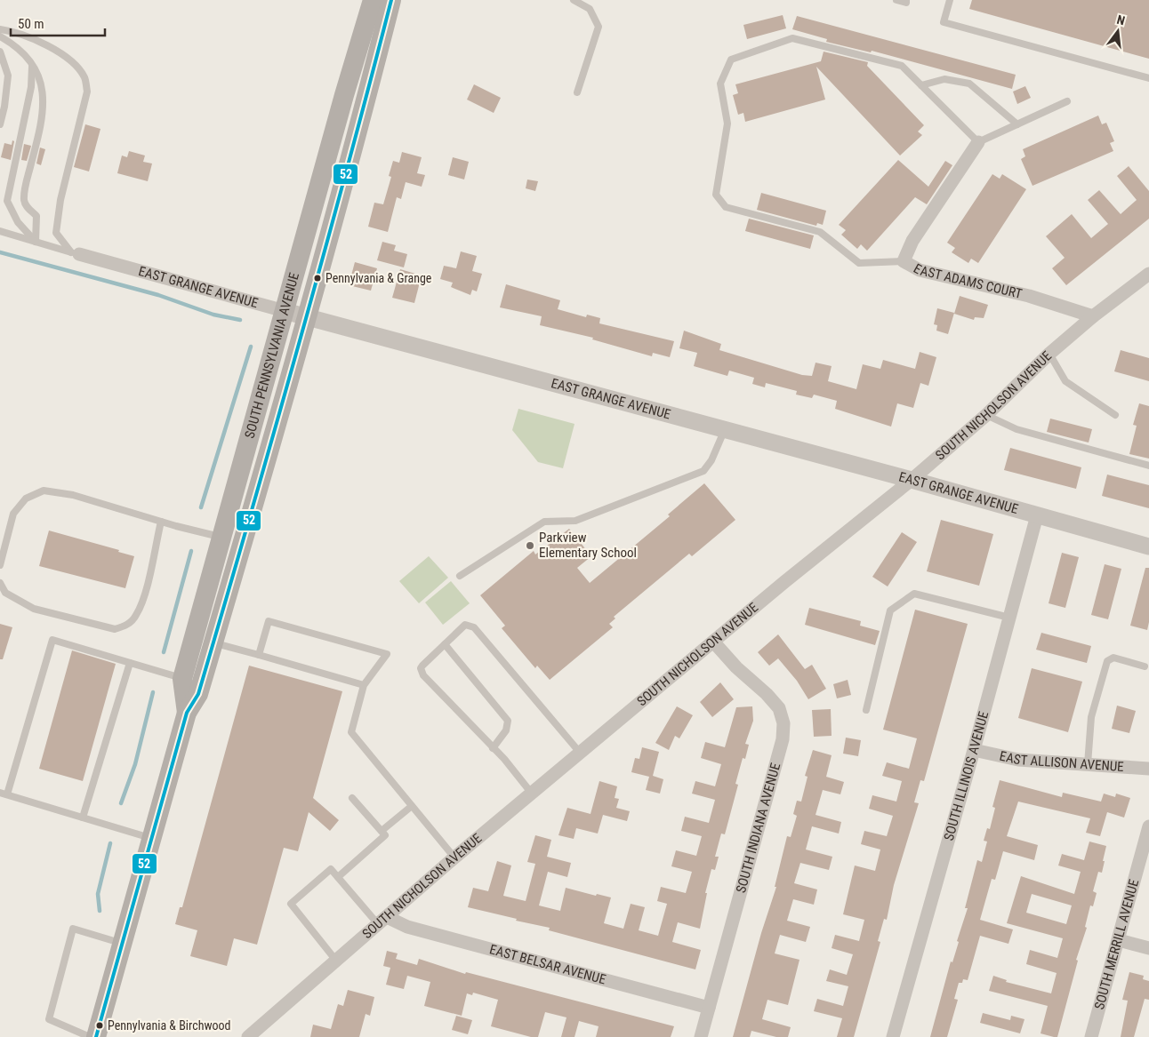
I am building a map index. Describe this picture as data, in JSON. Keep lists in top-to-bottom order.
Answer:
{
  "streets": {
    "main road": ["SOUTH PENNSYLVANIA AVENUE"],
    "street": [
      "EAST ADAMS COURT",
      "EAST GRANGE AVENUE",
      "SOUTH NICHOLSON AVENUE",
      "EAST ALLISON AVENUE",
      "SOUTH ILLINOIS AVENUE",
      "SOUTH INDIANA AVENUE",
      "SOUTH MERRILL AVENUE",
      "EAST BELSAR AVENUE"
    ]
  },
  "crossings": [
    ["EAST ADAMS COURT", "SOUTH NICHOLSON AVENUE"],
    ["EAST GRANGE AVENUE", "SOUTH PENNSYLVANIA AVENUE"],
    ["EAST GRANGE AVENUE", "SOUTH NICHOLSON AVENUE"],
    ["EAST GRANGE AVENUE", "SOUTH ILLINOIS AVENUE"],
    ["SOUTH NICHOLSON AVENUE", "SOUTH INDIANA AVENUE"],
    ["SOUTH NICHOLSON AVENUE", "EAST BELSAR AVENUE"],
    ["EAST ALLISON AVENUE", "SOUTH ILLINOIS AVENUE"],
    ["SOUTH INDIANA AVENUE", "EAST BELSAR AVENUE"]
  ],
  "places": ["Pennylvania & Grange", "Parkview Elementary School", "Pennylvania & Birchwood"],
  "lines": ["transit line 52"],
  "scale_bar": "50 m",
  "north": "top"
}
